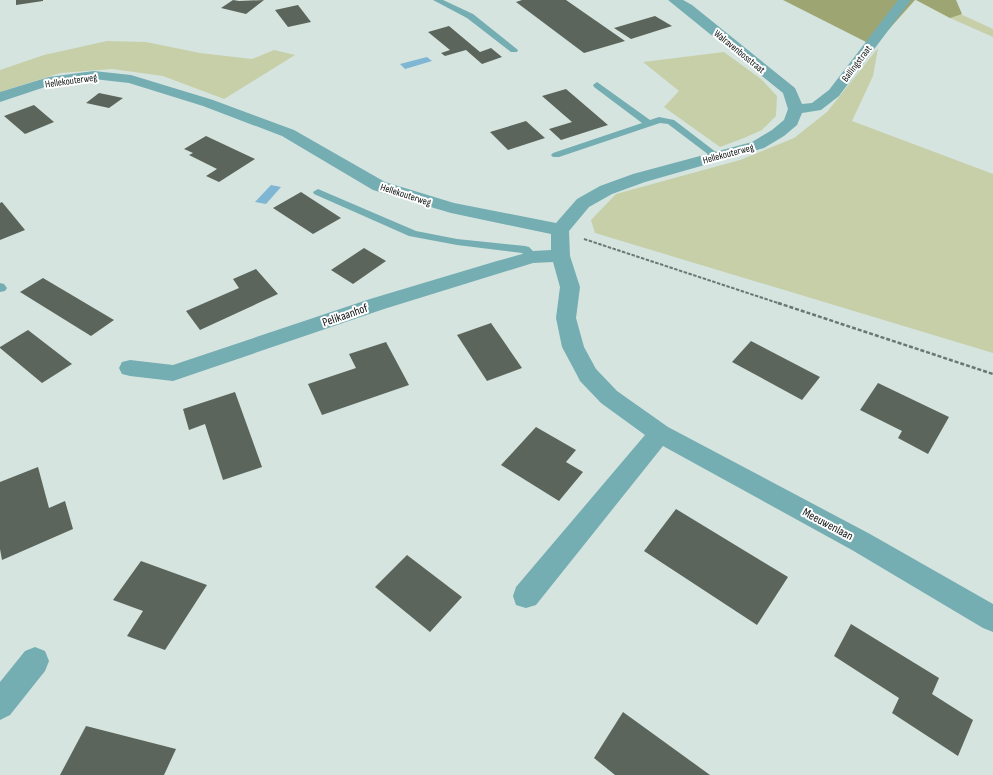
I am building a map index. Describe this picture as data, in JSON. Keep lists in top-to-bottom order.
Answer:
{
  "streets": {
    "street": [
      "Walravenbosstraat",
      "Ballingstraat",
      "Hellekouterweg",
      "Pelikaanhof",
      "Meeuwenlaan"
    ]
  },
  "crossings": [
    ["Walravenbosstraat", "Ballingstraat"],
    ["Walravenbosstraat", "Hellekouterweg"],
    ["Ballingstraat", "Hellekouterweg"],
    ["Hellekouterweg", "Meeuwenlaan"],
    ["Pelikaanhof", "Meeuwenlaan"]
  ]
}
